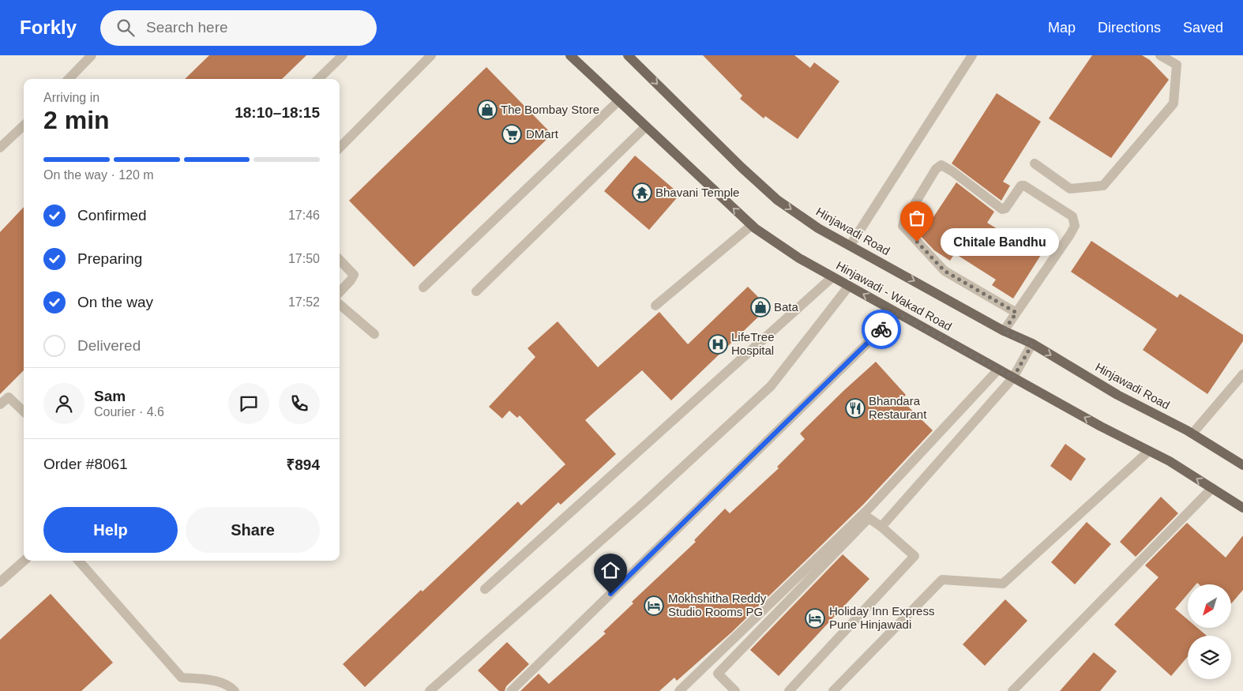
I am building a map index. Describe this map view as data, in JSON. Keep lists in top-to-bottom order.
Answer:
{
  "streets": {
    "main road": ["Hinjawadi Road", "Hinjawadi - Wakad Road"]
  },
  "one_way": ["Hinjawadi Road", "Hinjawadi - Wakad Road"],
  "places": {
    "shop": ["The Bombay Store", "Bata"],
    "supermarket": ["DMart"],
    "temple": ["Bhavani Temple"],
    "other": ["Chitale Bandhu"],
    "hospital": ["LifeTree Hospital"],
    "restaurant": ["Bhandara Restaurant"],
    "hotel": ["Mokhshitha Reddy Studio Rooms PG", "Holiday Inn Express Pune Hinjawadi"]
  },
  "north": "bottom left",
  "page": {
    "header": "Forkly",
    "search": "Search here",
    "nav": ["Map", "Directions", "Saved"],
    "heading": ["2 min", "Arriving in", "18:10–18:15"],
    "panel": [
      "Sam",
      "Courier · 4.6",
      "Order #8061",
      "₹894"
    ],
    "bar": "On the way · 120 m",
    "list": [
      ["Confirmed", "17:46"],
      ["Preparing", "17:50"],
      ["On the way", "17:52"],
      "Delivered"
    ],
    "bubble": "Chitale Bandhu",
    "buttons": ["Help", "Share"]
  }
}
